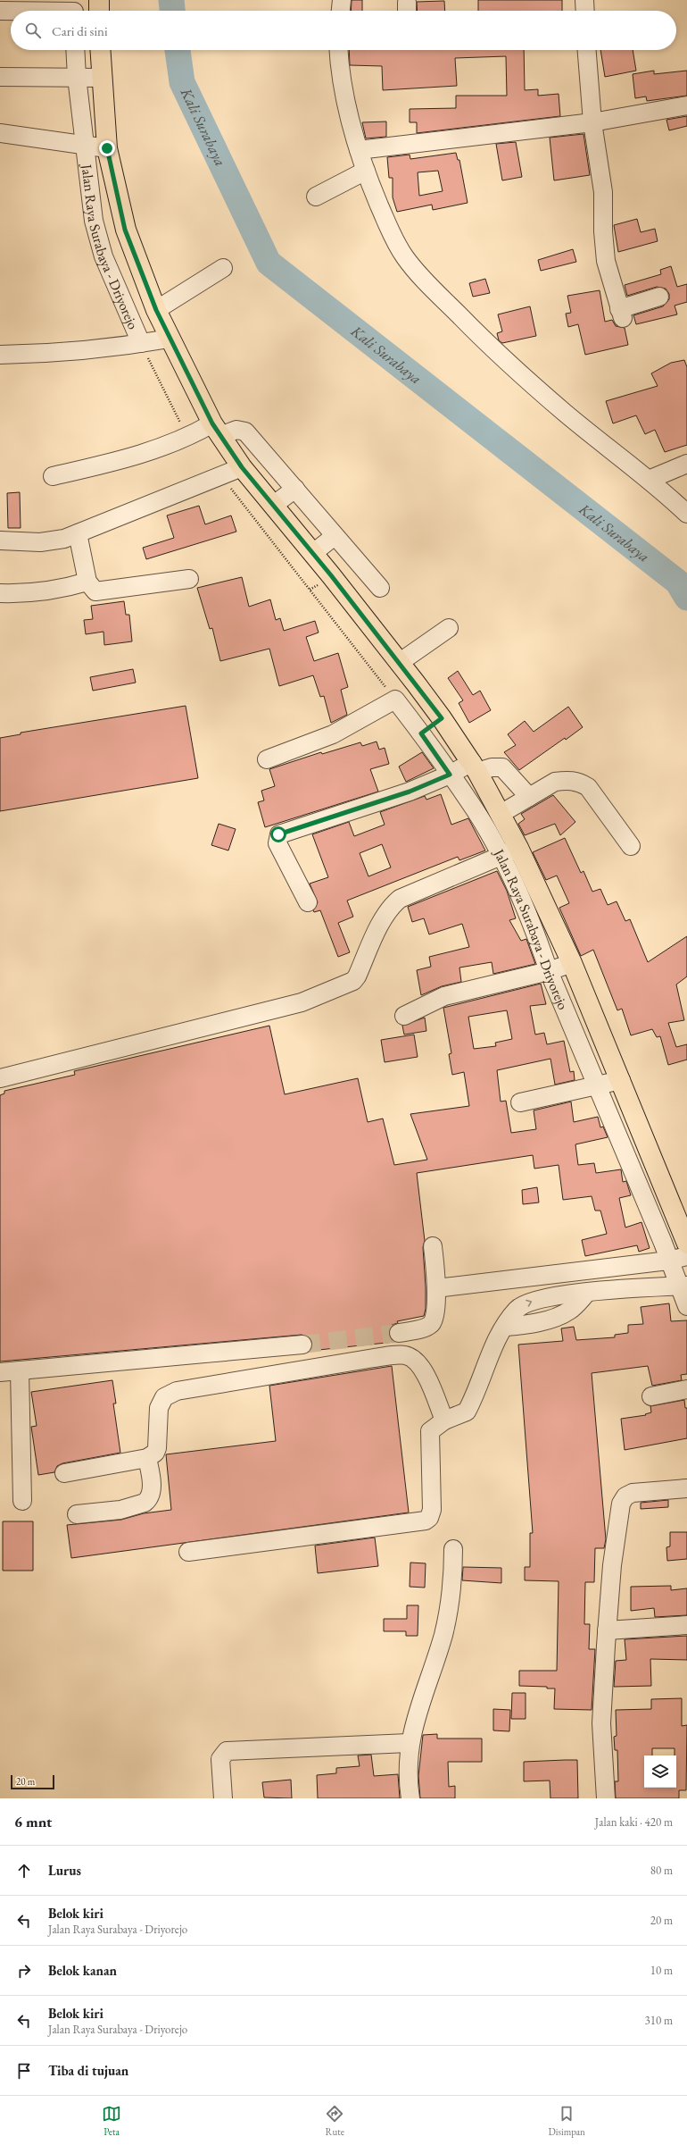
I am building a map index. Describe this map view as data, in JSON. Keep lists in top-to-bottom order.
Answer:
{
  "streets": {
    "main road": ["Jalan Raya Surabaya - Driyorejo"]
  },
  "water": ["Kali Surabaya"],
  "scale_bar": "20 m",
  "page": {
    "search": "Cari di sini",
    "scale": "20 m",
    "heading": ["6 mnt", "Jalan kaki · 420 m"],
    "list": [
      ["Lurus", "80 m"],
      ["Belok kiri", "Jalan Raya Surabaya - Driyorejo", "20 m"],
      ["Belok kanan", "10 m"],
      ["Belok kiri", "Jalan Raya Surabaya - Driyorejo", "310 m"],
      "Tiba di tujuan"
    ],
    "nav": ["Peta", "Rute", "Disimpan"]
  }
}
